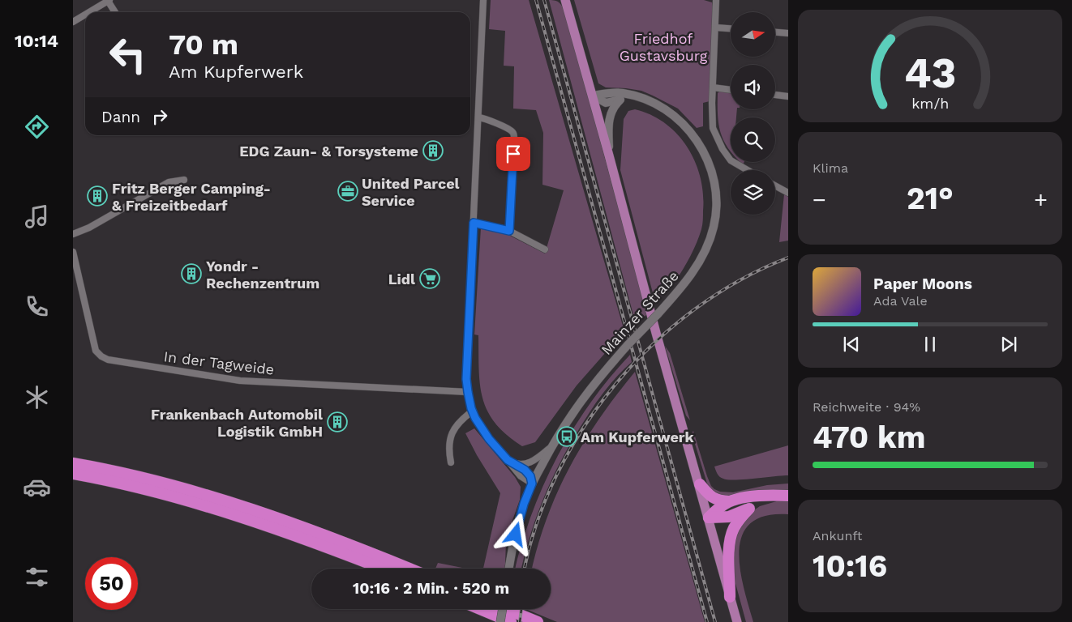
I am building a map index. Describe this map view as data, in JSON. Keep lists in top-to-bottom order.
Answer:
{
  "streets": {
    "main road": ["Mainzer Straße"],
    "street": ["In der Tagweide"]
  },
  "parks": ["Friedhof Gustavsburg"],
  "places": {
    "building": [
      "EDG Zaun- & Torsysteme",
      "Fritz Berger Camping- & Freizeitbedarf",
      "Yondr - Rechenzentrum",
      "Frankenbach Automobil Logistik GmbH"
    ],
    "office": ["United Parcel Service"],
    "supermarket": ["Lidl"],
    "bus stop": ["Am Kupferwerk"]
  },
  "north": "right",
  "page": {
    "tabs": "10:14",
    "turn": ["70 m", "Am Kupferwerk"],
    "then": "Dann",
    "tile": [
      "Klima",
      ["Reichweite · 94%", "470 km"],
      ["Ankunft", "10:16"]
    ],
    "heat": ["−", "21°", "+"],
    "song": ["Paper Moons", "Ada Vale"],
    "limit": "50",
    "trip": "10:16 · 2 Min. · 520 m",
    "gauge": ["43", "km/h"]
  }
}
